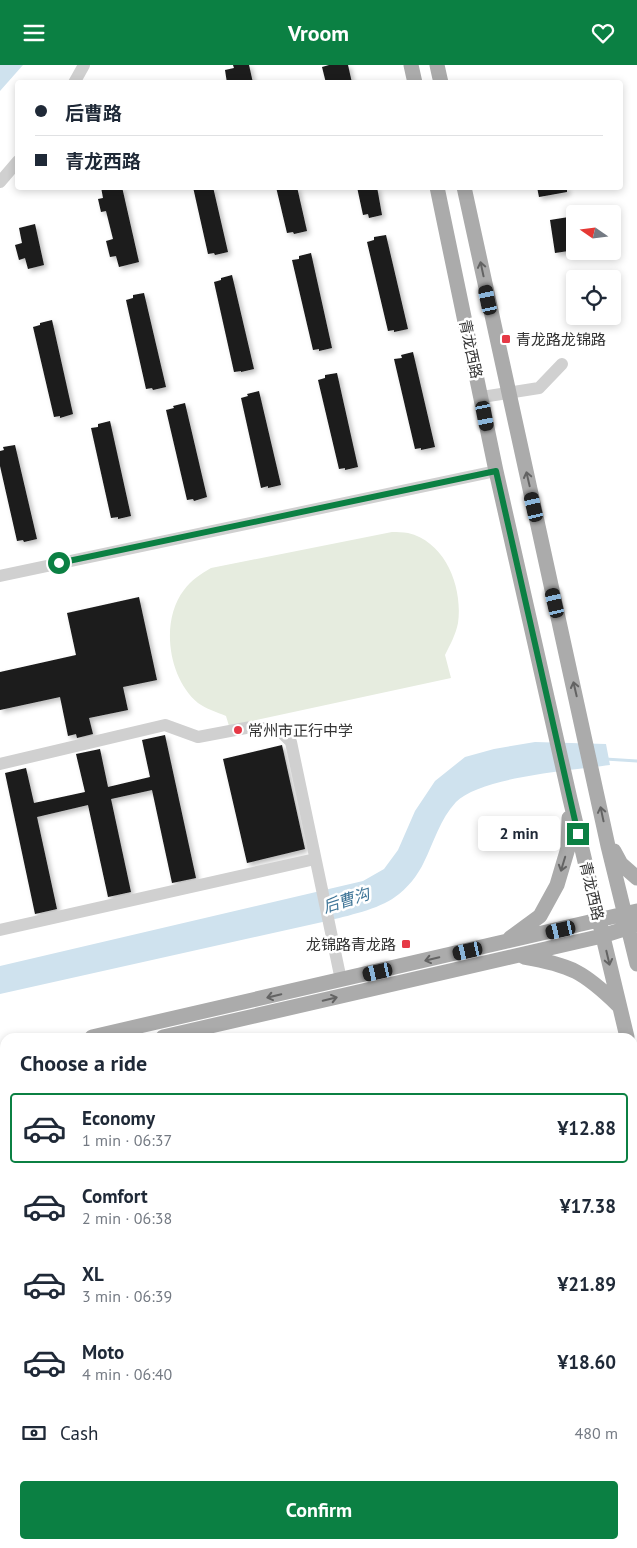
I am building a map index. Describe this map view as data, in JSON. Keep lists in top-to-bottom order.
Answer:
{
  "streets": {
    "main road": ["青龙西路"]
  },
  "water": ["后曹沟"],
  "places": {
    "transit": ["青龙路龙锦路", "龙锦路青龙路"],
    "other": ["常州市正行中学"]
  },
  "north": "left",
  "page": {
    "header": "Vroom",
    "banner": ["后曹路", "青龙西路"],
    "bubble": "2 min",
    "heading": "Choose a ride",
    "list": [
      {
        "name": "Economy",
        "note": "1 min · 06:37",
        "value": "¥12.88"
      },
      {
        "name": "Comfort",
        "note": "2 min · 06:38",
        "value": "¥17.38"
      },
      {
        "name": "XL",
        "note": "3 min · 06:39",
        "value": "¥21.89"
      },
      {
        "name": "Moto",
        "note": "4 min · 06:40",
        "value": "¥18.60"
      }
    ],
    "pay": ["Cash", "480 m"],
    "buttons": "Confirm"
  }
}
